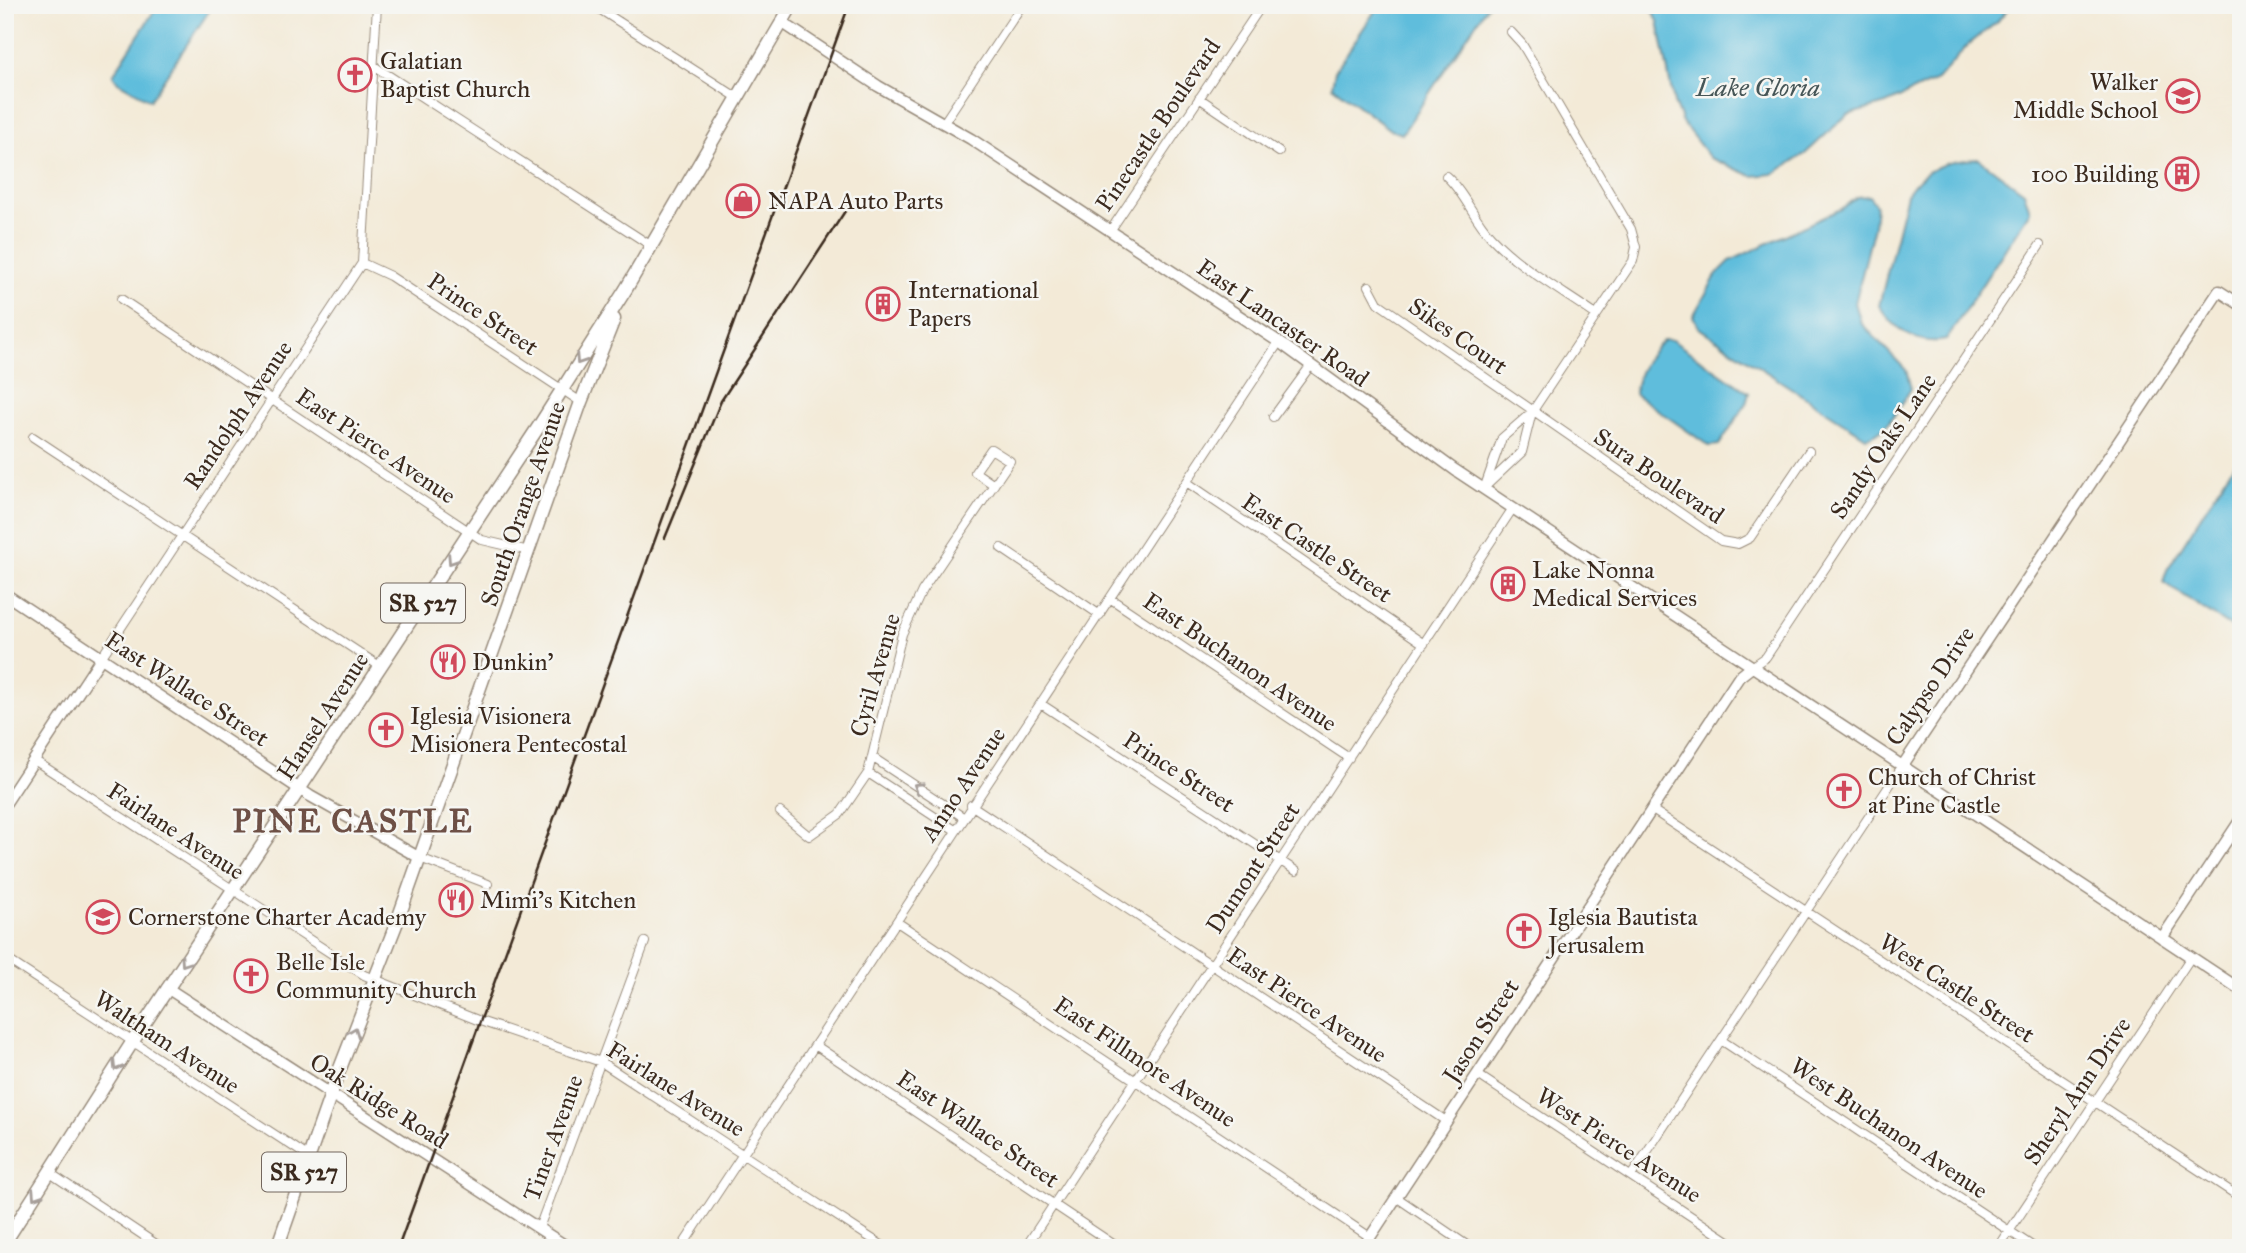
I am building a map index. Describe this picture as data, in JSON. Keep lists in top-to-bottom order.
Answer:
{
  "streets": {
    "main road": ["South Orange Avenue", "SR 527", "Hansel Avenue"],
    "street": [
      "Pinecastle Boulevard",
      "Prince Street",
      "East Lancaster Road",
      "Sikes Court",
      "Randolph Avenue",
      "East Pierce Avenue",
      "Sandy Oaks Lane",
      "Sura Boulevard",
      "East Castle Street",
      "East Buchanon Avenue",
      "Cyril Avenue",
      "Calypso Drive",
      "East Wallace Street",
      "Anno Avenue",
      "Fairlane Avenue",
      "Dumont Street",
      "West Castle Street",
      "Jason Street",
      "Waltham Avenue",
      "East Fillmore Avenue",
      "Sheryl Ann Drive",
      "Oak Ridge Road",
      "West Buchanon Avenue",
      "Tiner Avenue",
      "West Pierce Avenue"
    ]
  },
  "crossings": [
    ["Pinecastle Boulevard", "East Lancaster Road"],
    ["Prince Street", "Randolph Avenue"],
    ["Prince Street", "South Orange Avenue"],
    ["Prince Street", "Hansel Avenue"],
    ["Prince Street", "Anno Avenue"],
    ["Prince Street", "Dumont Street"],
    ["East Lancaster Road", "Sandy Oaks Lane"],
    ["East Lancaster Road", "South Orange Avenue"],
    ["East Lancaster Road", "Calypso Drive"],
    ["East Lancaster Road", "Anno Avenue"],
    ["East Lancaster Road", "Dumont Street"],
    ["East Lancaster Road", "Jason Street"],
    ["East Lancaster Road", "Sheryl Ann Drive"],
    ["Sikes Court", "Sura Boulevard"],
    ["Randolph Avenue", "East Pierce Avenue"],
    ["Randolph Avenue", "East Wallace Street"],
    ["Randolph Avenue", "Fairlane Avenue"],
    ["East Pierce Avenue", "South Orange Avenue"],
    ["East Pierce Avenue", "Hansel Avenue"],
    ["East Pierce Avenue", "Anno Avenue"],
    ["East Pierce Avenue", "Dumont Street"],
    ["East Pierce Avenue", "Jason Street"],
    ["Sandy Oaks Lane", "Jason Street"],
    ["South Orange Avenue", "East Wallace Street"],
    ["South Orange Avenue", "Hansel Avenue"],
    ["South Orange Avenue", "Fairlane Avenue"],
    ["South Orange Avenue", "Waltham Avenue"],
    ["South Orange Avenue", "Oak Ridge Road"],
    ["East Castle Street", "Anno Avenue"],
    ["East Castle Street", "Dumont Street"],
    ["East Buchanon Avenue", "Anno Avenue"],
    ["East Buchanon Avenue", "Dumont Street"],
    ["Calypso Drive", "West Castle Street"],
    ["Calypso Drive", "West Buchanon Avenue"],
    ["Calypso Drive", "West Pierce Avenue"],
    ["East Wallace Street", "Hansel Avenue"],
    ["East Wallace Street", "Anno Avenue"],
    ["East Wallace Street", "Dumont Street"],
    ["Hansel Avenue", "Fairlane Avenue"],
    ["Hansel Avenue", "Waltham Avenue"],
    ["Hansel Avenue", "Oak Ridge Road"],
    ["Anno Avenue", "Fairlane Avenue"],
    ["Anno Avenue", "East Fillmore Avenue"],
    ["Fairlane Avenue", "Tiner Avenue"],
    ["Dumont Street", "East Fillmore Avenue"],
    ["West Castle Street", "Jason Street"],
    ["West Castle Street", "Sheryl Ann Drive"],
    ["Jason Street", "East Fillmore Avenue"],
    ["Jason Street", "West Pierce Avenue"],
    ["Sheryl Ann Drive", "West Buchanon Avenue"],
    ["Oak Ridge Road", "Tiner Avenue"]
  ],
  "one_way": ["Hansel Avenue"],
  "districts": ["PINE CASTLE"],
  "water": ["Lake Gloria"],
  "places": {
    "church": [
      "Galatian Baptist Church",
      "Iglesia Visionera Misionera Pentecostal",
      "Church of Christ at Pine Castle",
      "Iglesia Bautista Jerusalem",
      "Belle Isle Community Church"
    ],
    "school or university": ["Walker Middle School", "Cornerstone Charter Academy"],
    "building": ["100 Building", "International Papers", "Lake Nonna Medical Services"],
    "shop": ["NAPA Auto Parts"],
    "restaurant": ["Dunkin'", "Mimi's Kitchen"]
  }
}
